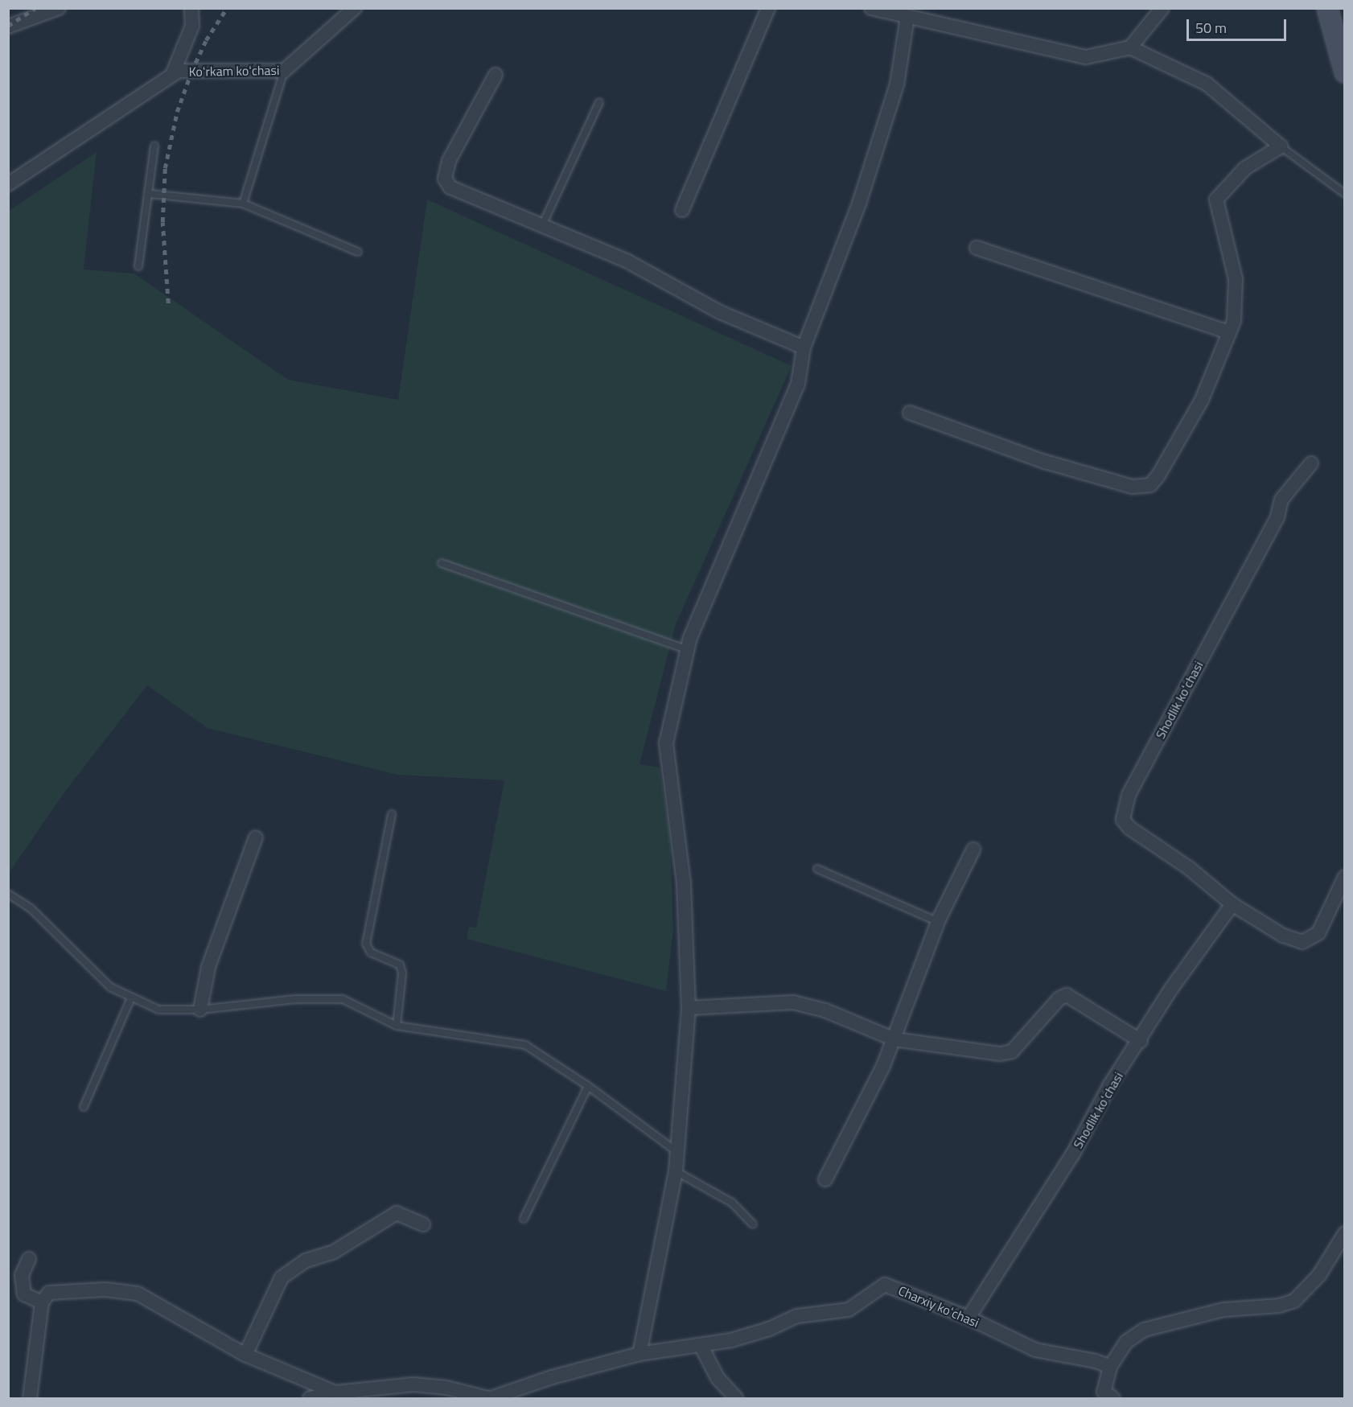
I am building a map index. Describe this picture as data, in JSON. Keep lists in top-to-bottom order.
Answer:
{
  "streets": {
    "street": ["Koʻrkam koʻchasi", "Shodlik koʻchasi", "Charxiy koʻchasi"]
  },
  "crossings": [
    ["Shodlik koʻchasi", "Charxiy koʻchasi"]
  ],
  "scale_bar": "50 m"
}
